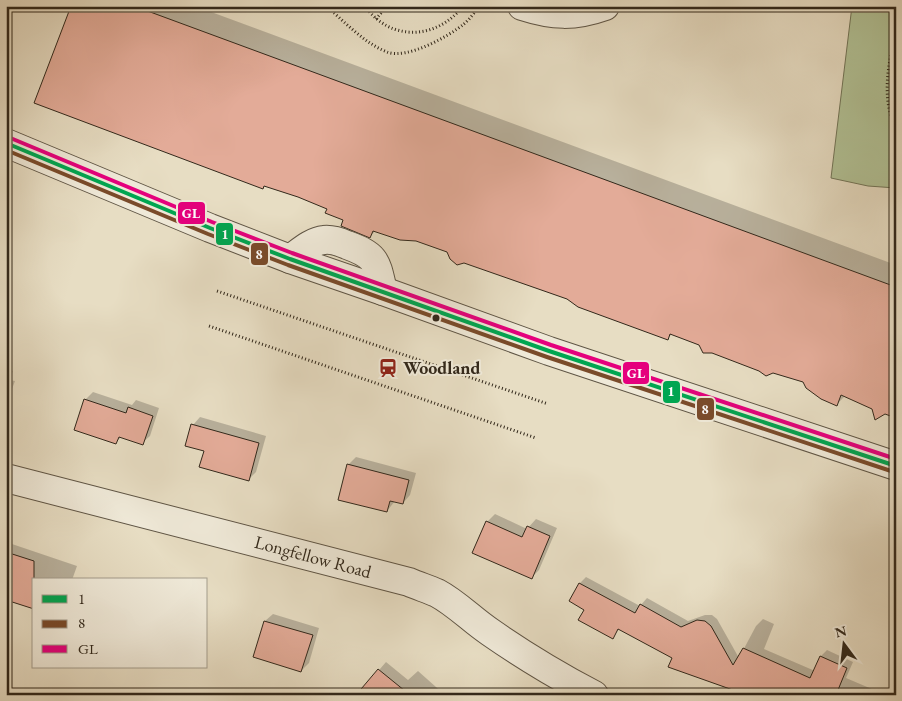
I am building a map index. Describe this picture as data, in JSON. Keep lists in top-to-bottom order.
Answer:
{
  "streets": {
    "street": ["Longfellow Road"]
  },
  "places": {
    "station": ["Woodland"]
  },
  "lines": ["transit line GL", "transit line 1", "transit line 8"],
  "legend": ["1", "8", "GL"],
  "north": "top"
}
